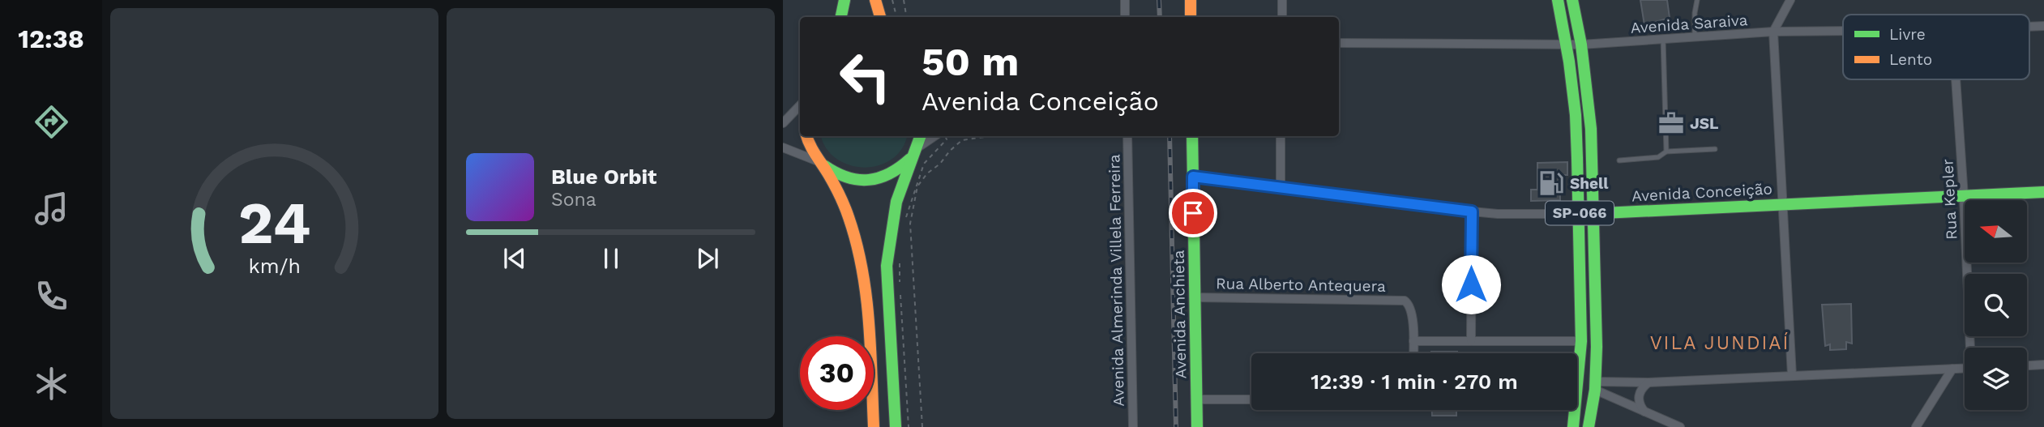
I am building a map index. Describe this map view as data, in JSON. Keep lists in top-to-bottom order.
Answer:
{
  "streets": {
    "main road": ["Avenida Conceição", "SP-066", "Avenida Anchieta"],
    "street": [
      "Avenida Saraiva",
      "Rua Kepler",
      "Avenida Almerinda Villela Ferreira",
      "Rua Alberto Antequera"
    ]
  },
  "crossings": [
    ["Avenida Saraiva", "SP-066"],
    ["Avenida Conceição", "Rua Kepler"],
    ["Avenida Conceição", "SP-066"],
    ["Avenida Conceição", "Avenida Anchieta"],
    ["Rua Alberto Antequera", "Avenida Anchieta"]
  ],
  "districts": ["VILA JUNDIAÍ"],
  "places": {
    "office": ["JSL"],
    "fuel station": ["Shell"]
  },
  "legend": ["Livre", "Lento"],
  "north": "left",
  "page": {
    "tabs": "12:38",
    "turn": ["50 m", "Avenida Conceição"],
    "song": ["Blue Orbit", "Sona"],
    "limit": "30",
    "trip": "12:39 · 1 min · 270 m",
    "gauge": ["24", "km/h"]
  }
}
